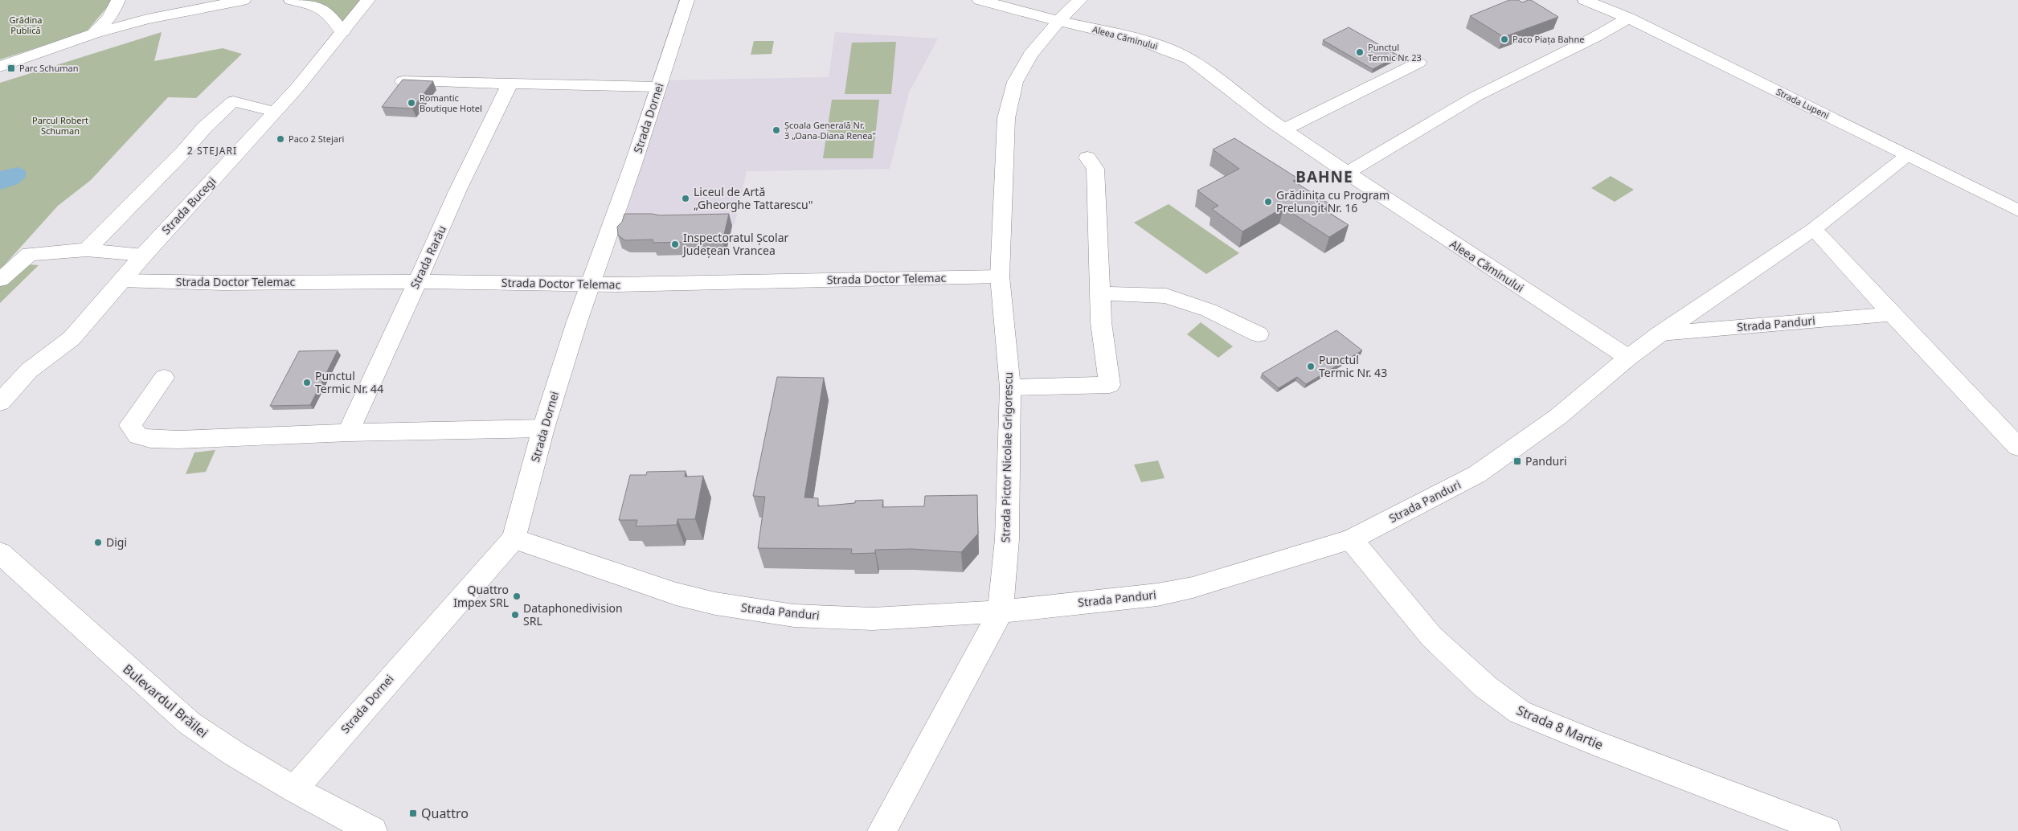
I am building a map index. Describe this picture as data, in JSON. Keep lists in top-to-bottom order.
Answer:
{
  "streets": {
    "street": [
      "Aleea Căminului",
      "Strada Lupeni",
      "Strada Dornei",
      "Strada Bucegi",
      "Strada Rarău",
      "Strada Doctor Telemac",
      "Strada Panduri",
      "Strada Pictor Nicolae Grigorescu",
      "Bulevardul Brăilei",
      "Strada 8 Martie"
    ]
  },
  "crossings": [
    ["Aleea Căminului", "Strada Panduri"],
    ["Aleea Căminului", "Strada Pictor Nicolae Grigorescu"],
    ["Strada Lupeni", "Strada Panduri"],
    ["Strada Dornei", "Strada Doctor Telemac"],
    ["Strada Dornei", "Strada Panduri"],
    ["Strada Dornei", "Bulevardul Brăilei"],
    ["Strada Bucegi", "Strada Doctor Telemac"],
    ["Strada Rarău", "Strada Doctor Telemac"],
    ["Strada Doctor Telemac", "Strada Pictor Nicolae Grigorescu"],
    ["Strada Panduri", "Strada Pictor Nicolae Grigorescu"],
    ["Strada Panduri", "Strada 8 Martie"]
  ],
  "districts": ["2 STEJARI", "BAHNE"],
  "parks": ["Grădina Publică", "Parcul Robert Schuman"],
  "places": {
    "other": [
      "Paco Piața Bahne",
      "Punctul Termic Nr. 23",
      "Romantic Boutique Hotel",
      "Școala Generală Nr. 3 „Oana-Diana Renea\"",
      "Paco 2 Stejari",
      "Liceul de Artă „Gheorghe Tattarescu\"",
      "Grădinița cu Program Prelungit Nr. 16",
      "Inspectoratul Școlar Județean Vrancea",
      "Punctul Termic Nr. 43",
      "Punctul Termic Nr. 44",
      "Digi",
      "Quattro Impex SRL",
      "Dataphonedivision SRL"
    ],
    "transit": ["Parc Schuman", "Panduri", "Quattro"]
  }
}
